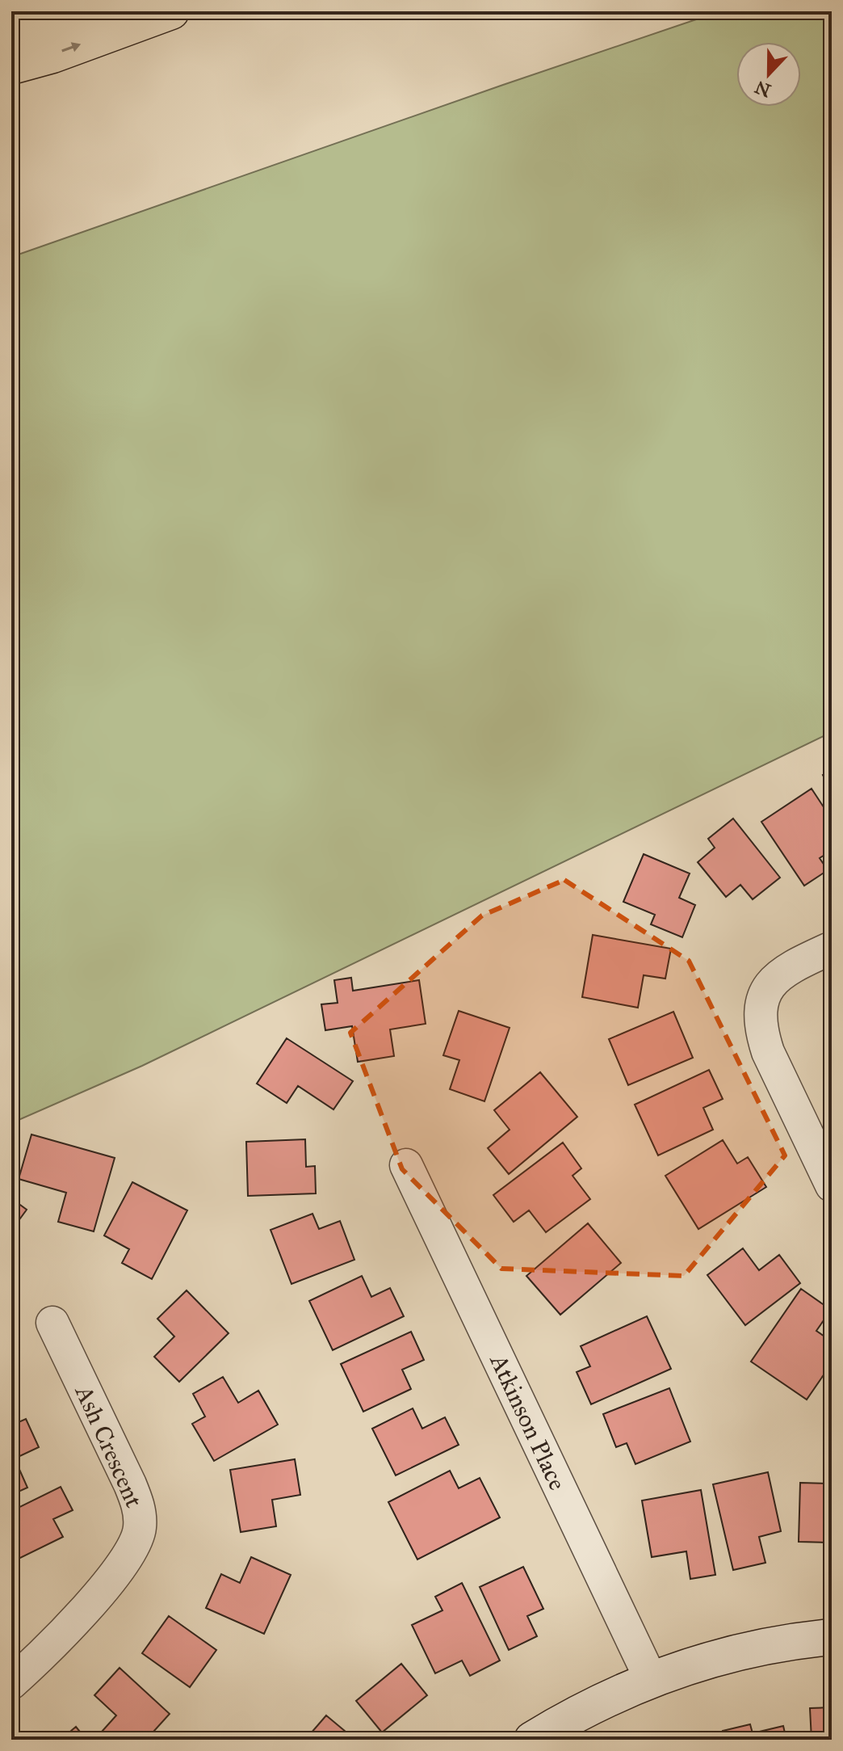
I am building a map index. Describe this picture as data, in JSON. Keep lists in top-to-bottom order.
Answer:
{
  "streets": {
    "street": ["Atkinson Place", "Ash Crescent"]
  },
  "north": "bottom"
}
